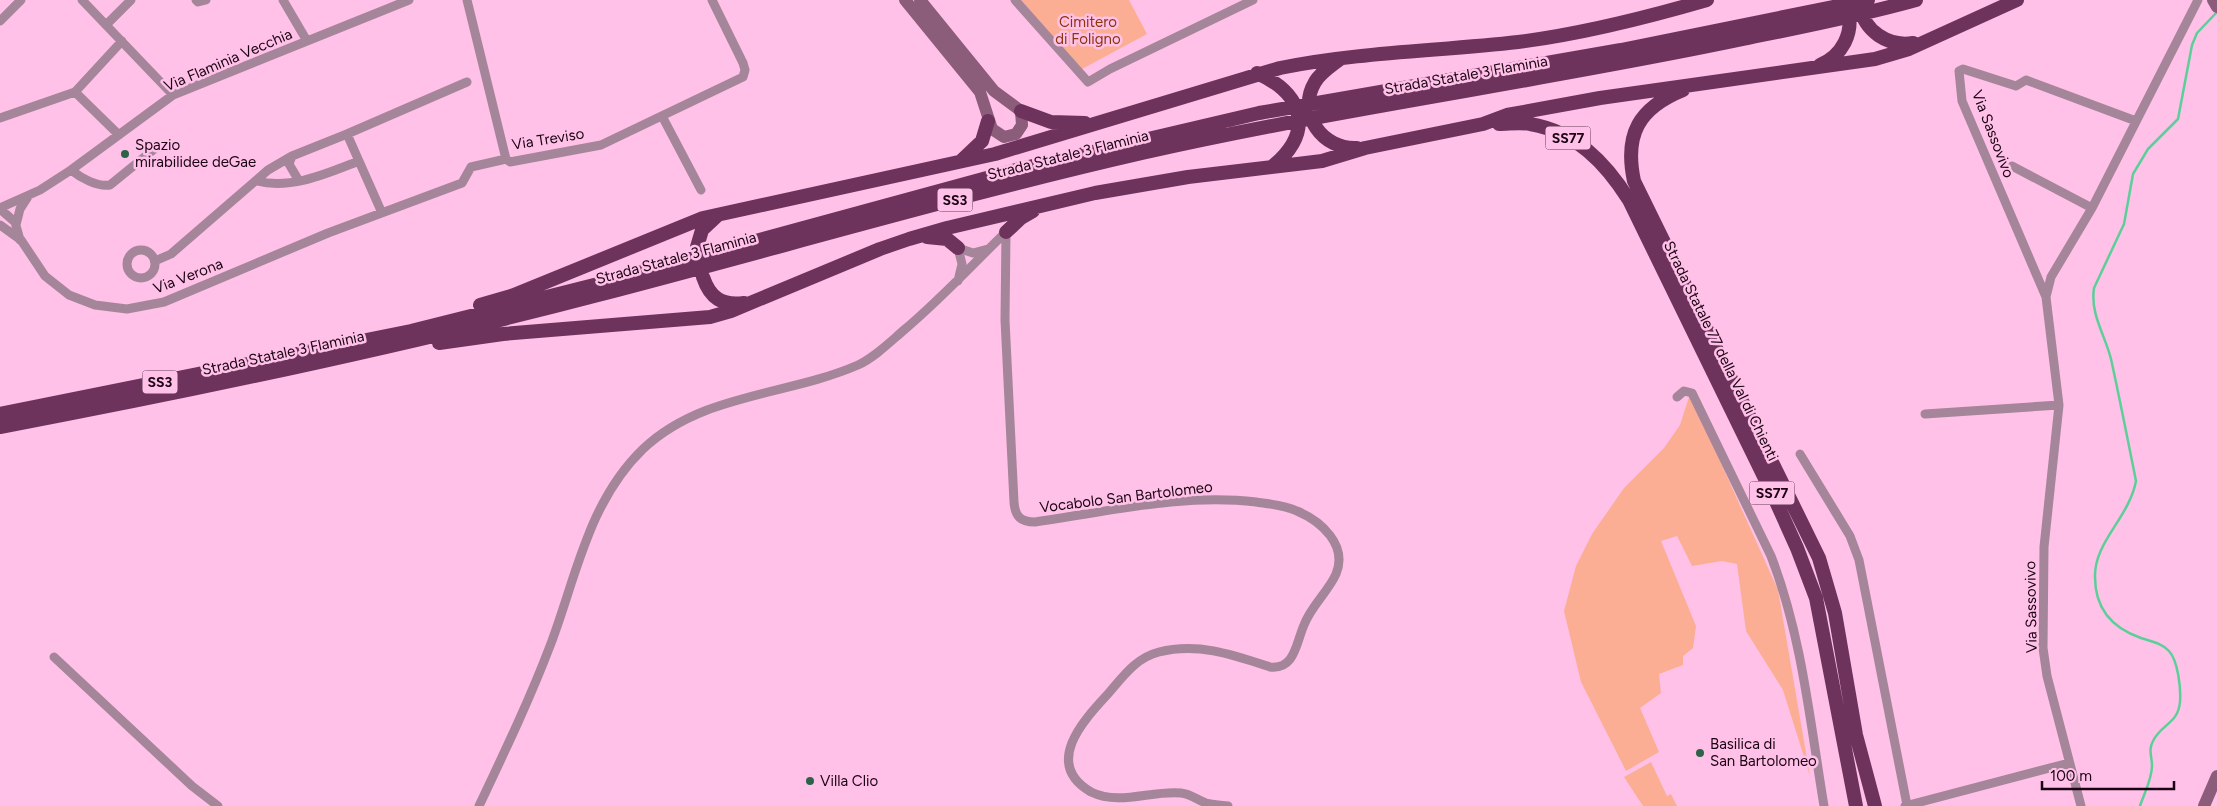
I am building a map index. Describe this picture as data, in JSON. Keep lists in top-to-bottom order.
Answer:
{
  "streets": {
    "highway": [
      "Strada Statale 3 Flaminia",
      "SS77",
      "SS3",
      "Strada Statale 77 della Val di Chienti"
    ],
    "street": [
      "Via Flaminia Vecchia",
      "Via Sassovivo",
      "Via Treviso",
      "Via Verona",
      "Vocabolo San Bartolomeo"
    ]
  },
  "crossings": [
    ["Via Treviso", "Via Verona"]
  ],
  "parks": ["Cimitero di Foligno"],
  "places": ["Spazio mirabilidee deGae", "Basilica di San Bartolomeo", "Villa Clio"],
  "scale_bar": "100 m"
}
